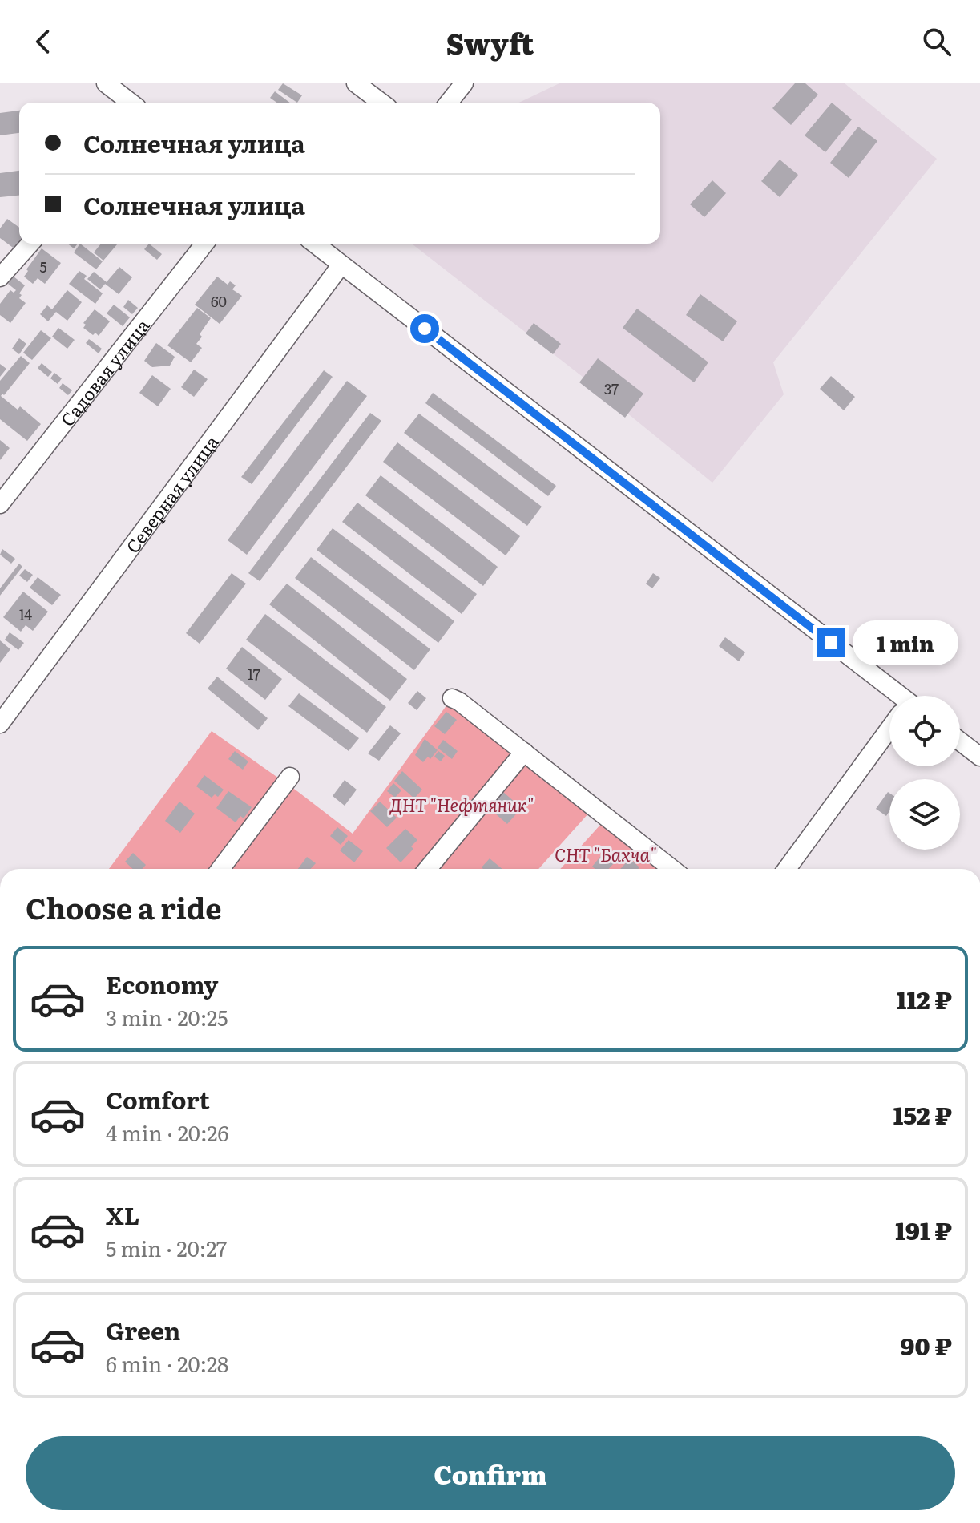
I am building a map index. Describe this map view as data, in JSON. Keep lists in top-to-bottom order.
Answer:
{
  "streets": {
    "street": ["Садовая улица", "Северная улица"]
  },
  "parks": ["ДНТ \"Нефтяник\"", "СНТ \"Бахча\""],
  "house_numbers": [
    "5",
    "60",
    "37",
    "14",
    "17"
  ],
  "page": {
    "header": "Swyft",
    "banner": ["Солнечная улица", "Солнечная улица"],
    "bubble": "1 min",
    "heading": "Choose a ride",
    "list": [
      {
        "name": "Economy",
        "note": "3 min · 20:25",
        "value": "112 ₽"
      },
      {
        "name": "Comfort",
        "note": "4 min · 20:26",
        "value": "152 ₽"
      },
      {
        "name": "XL",
        "note": "5 min · 20:27",
        "value": "191 ₽"
      },
      {
        "name": "Green",
        "note": "6 min · 20:28",
        "value": "90 ₽"
      }
    ],
    "buttons": "Confirm"
  }
}
